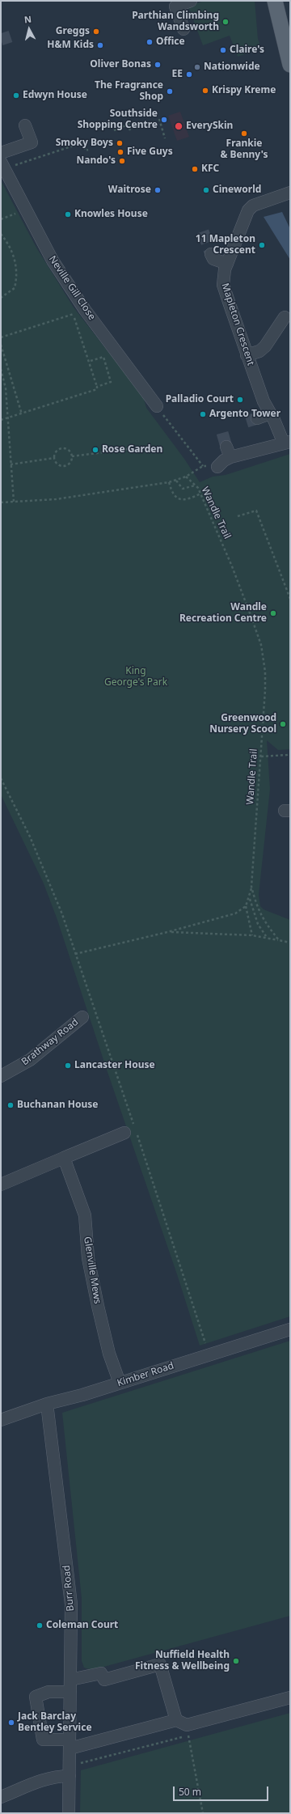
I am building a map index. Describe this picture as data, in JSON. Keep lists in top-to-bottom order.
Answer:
{
  "streets": {
    "street": [
      "Neville Gill Close",
      "Mapleton Crescent",
      "Brathway Road",
      "Glenville Mews",
      "Kimber Road",
      "Burr Road"
    ],
    "path": ["Wandle Trail"]
  },
  "crossings": [
    ["Glenville Mews", "Kimber Road"],
    ["Kimber Road", "Burr Road"]
  ],
  "parks": ["King George's Park"],
  "places": [
    "Parthian Climbing Wandsworth",
    "Greggs",
    "Office",
    "H&M Kids",
    "Claire's",
    "Oliver Bonas",
    "Nationwide",
    "EE",
    "Krispy Kreme",
    "The Fragrance Shop",
    "Edwyn House",
    "Southside Shopping Centre",
    "EverySkin",
    "Frankie & Benny's",
    "Smoky Boys",
    "Five Guys",
    "Nando's",
    "KFC",
    "Waitrose",
    "Cineworld",
    "Knowles House",
    "11 Mapleton Crescent",
    "Palladio Court",
    "Argento Tower",
    "Rose Garden",
    "Wandle Recreation Centre",
    "Greenwood Nursery Scool",
    "Lancaster House",
    "Buchanan House",
    "Coleman Court",
    "Nuffield Health Fitness & Wellbeing",
    "Jack Barclay Bentley Service"
  ],
  "scale_bar": "50 m",
  "north": "top"
}
